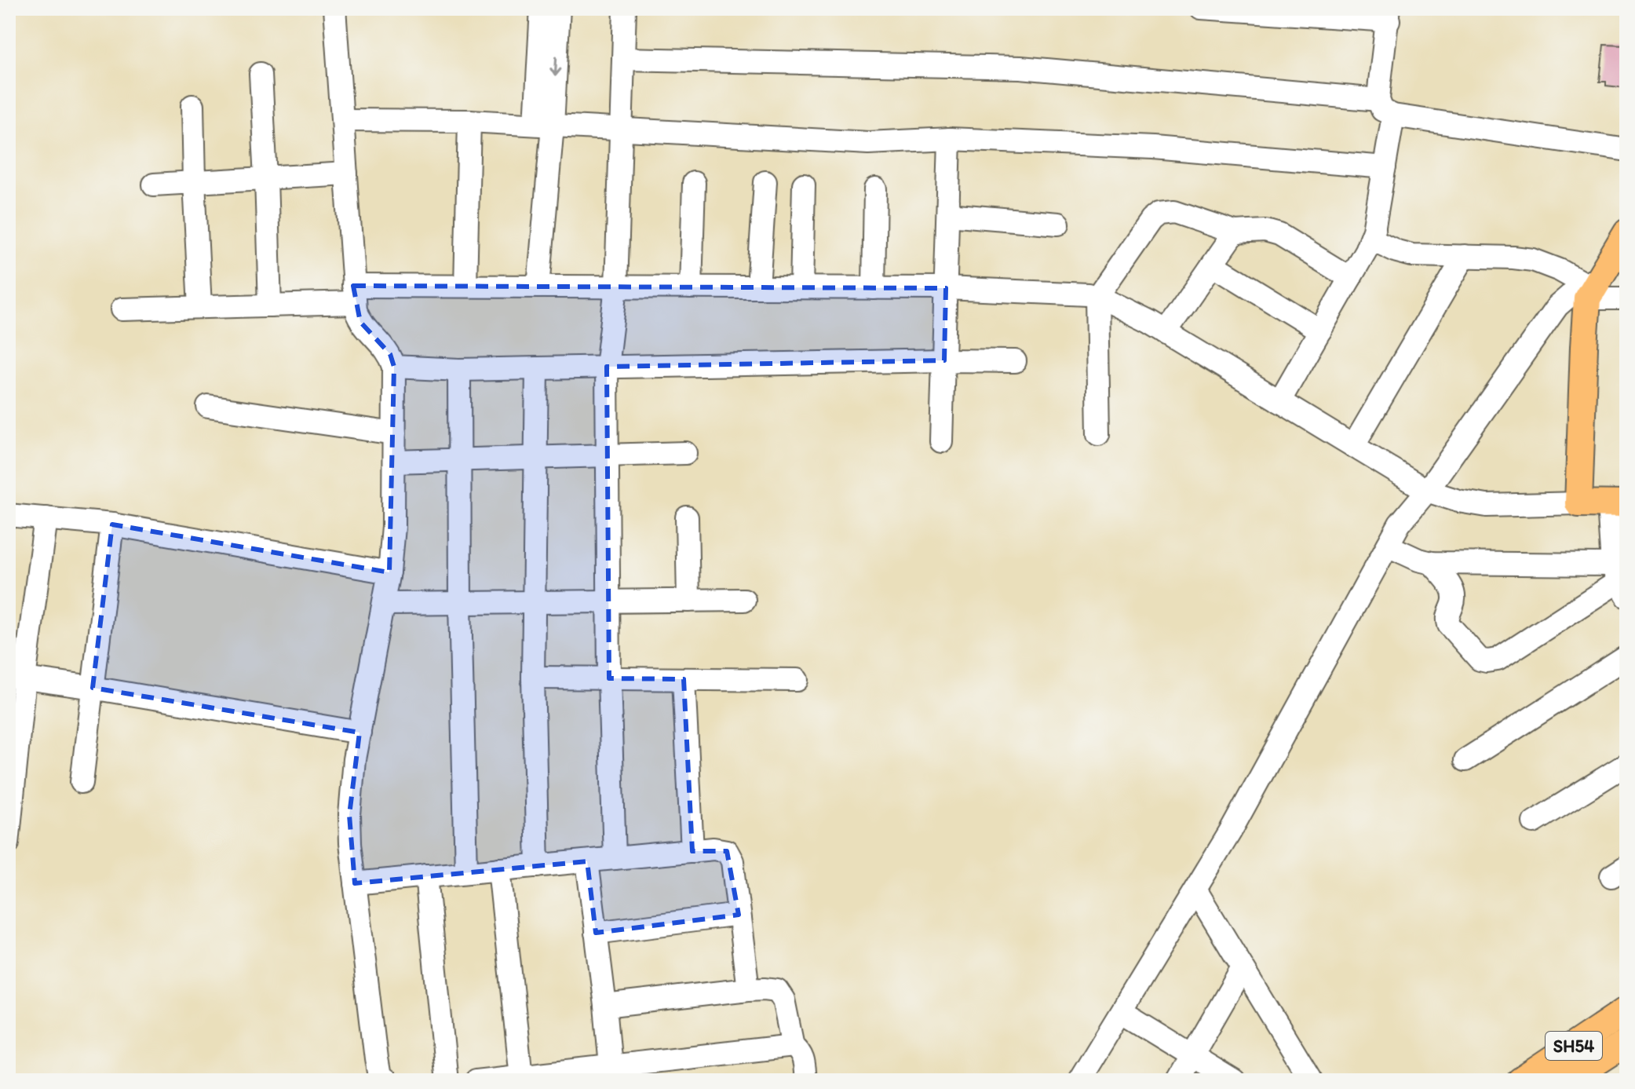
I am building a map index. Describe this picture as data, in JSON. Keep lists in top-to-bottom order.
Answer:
{
  "streets": {
    "main road": ["SH54"]
  }
}
